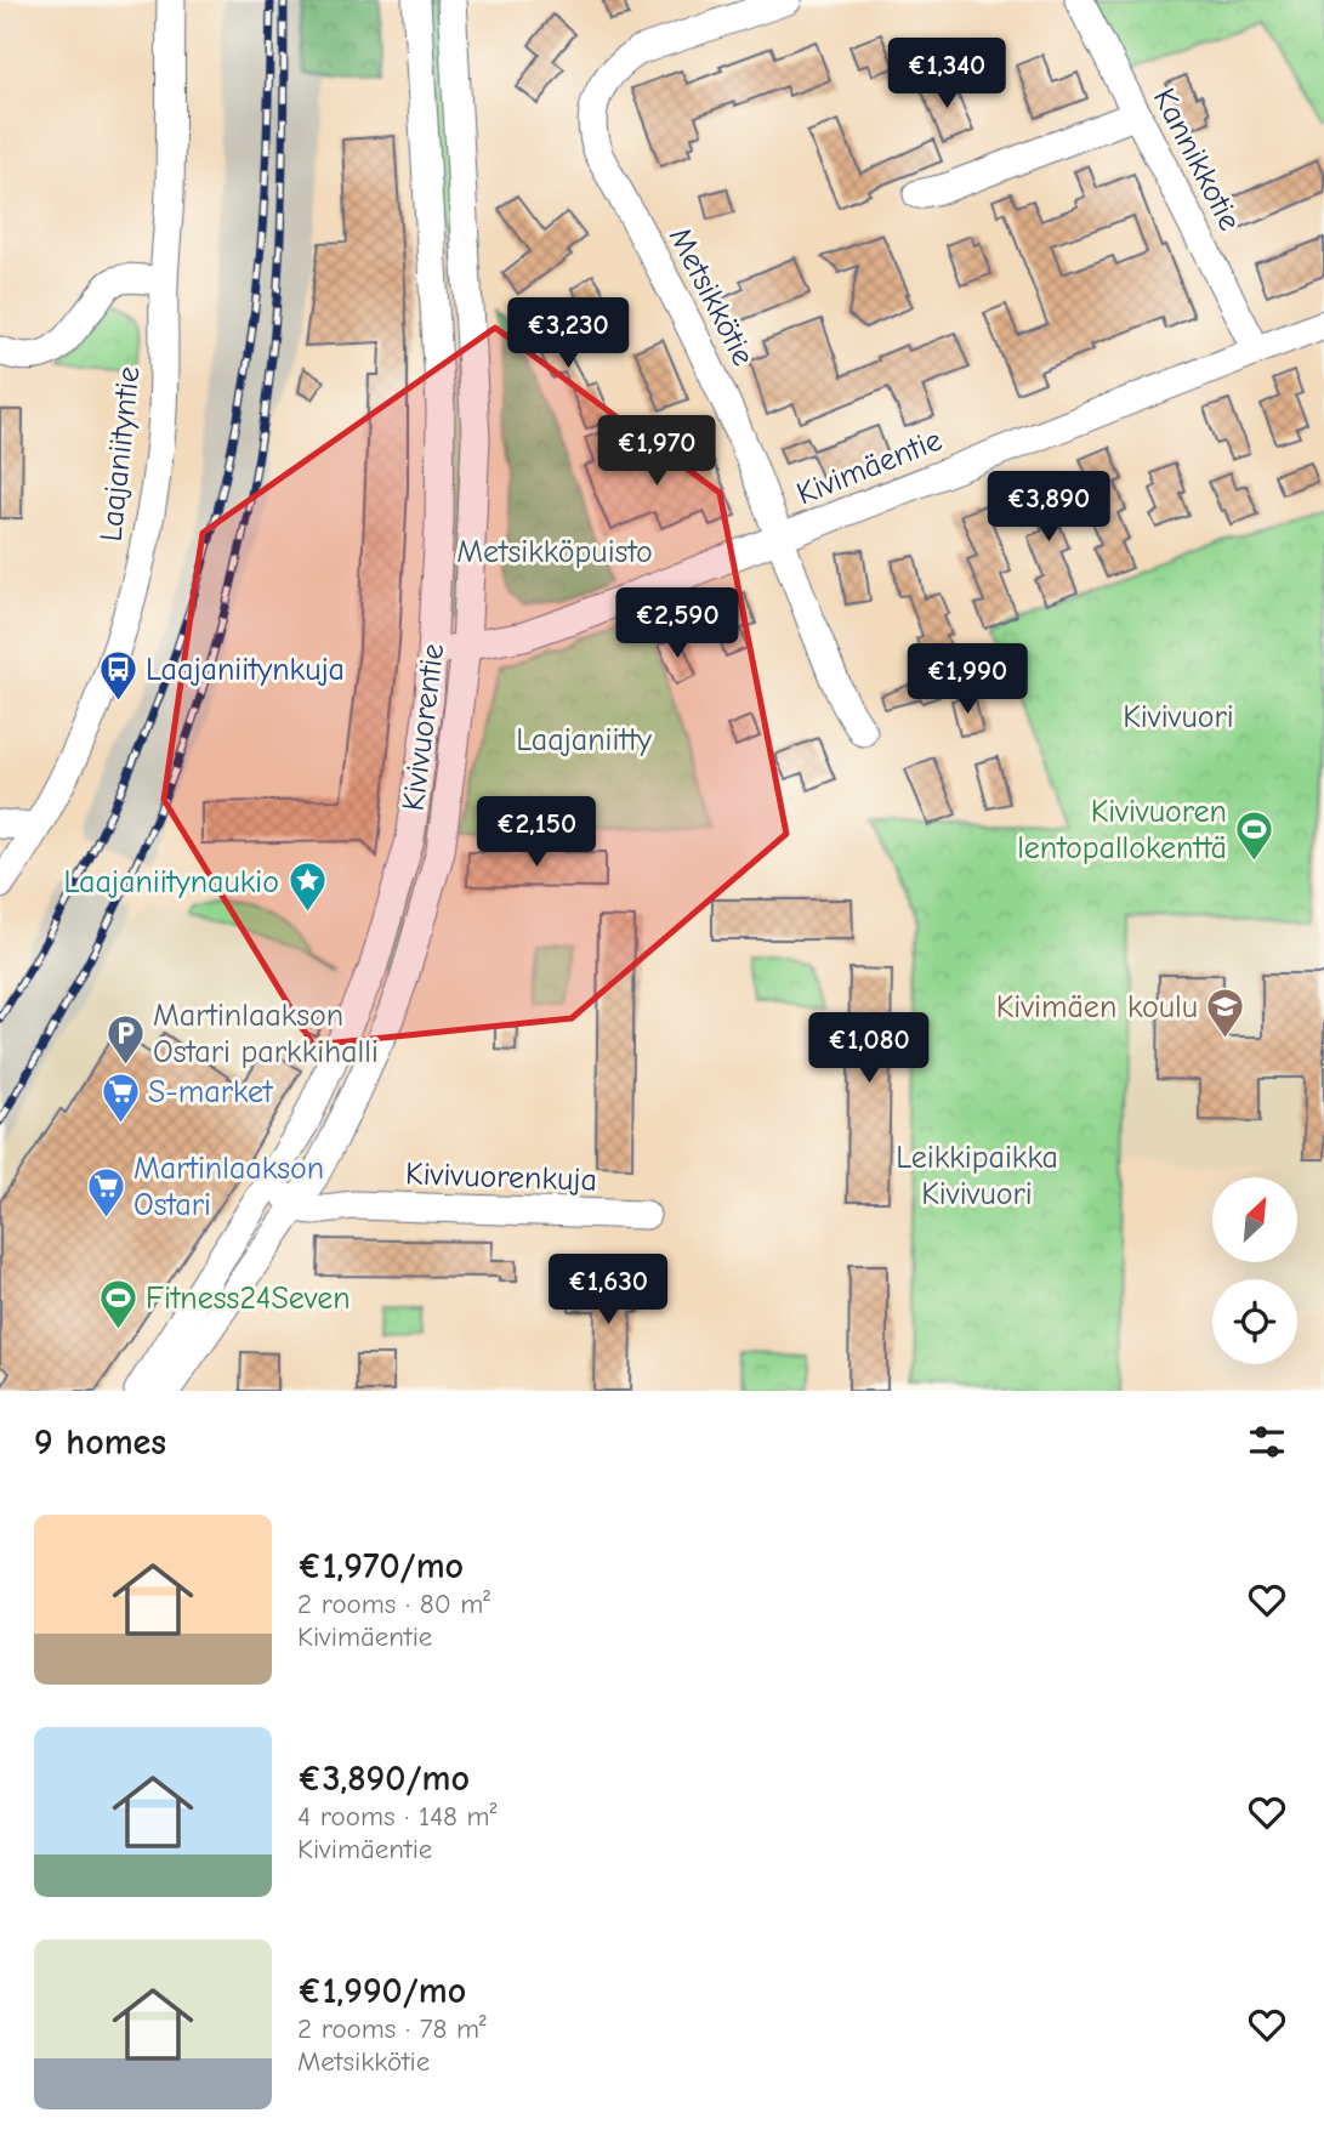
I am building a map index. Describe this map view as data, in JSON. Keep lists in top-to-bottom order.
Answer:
{
  "streets": {
    "street": [
      "Kannikkotie",
      "Metsikkötie",
      "Laajaniityntie",
      "Kivimäentie",
      "Kivivuorentie",
      "Kivivuorenkuja"
    ]
  },
  "crossings": [
    ["Kannikkotie", "Kivimäentie"],
    ["Metsikkötie", "Kivimäentie"],
    ["Kivimäentie", "Kivivuorentie"],
    ["Kivivuorentie", "Kivivuorenkuja"]
  ],
  "parks": [
    "Metsikköpuisto",
    "Kivivuori",
    "Laajaniitty",
    "Leikkipaikka Kivivuori"
  ],
  "places": {
    "bus stop": ["Laajaniitynkuja"],
    "sports": ["Kivivuoren lentopallokenttä", "Fitness24Seven"],
    "place": ["Laajaniitynaukio"],
    "school or university": ["Kivimäen koulu"],
    "parking": ["Martinlaakson Ostari parkkihalli"],
    "supermarket": ["S-market", "Martinlaakson Ostari"]
  },
  "north": "top right",
  "page": {
    "price": [
      "€1,340",
      "€3,230",
      "€1,970",
      "€3,890",
      "€2,590",
      "€1,990",
      "€2,150",
      "€1,080",
      "€1,630"
    ],
    "heading": "9 homes",
    "list": [
      {
        "name": "€1,970/mo",
        "note": "2 rooms · 80 m² · Kivimäentie"
      },
      {
        "name": "€3,890/mo",
        "note": "4 rooms · 148 m² · Kivimäentie"
      },
      {
        "name": "€1,990/mo",
        "note": "2 rooms · 78 m² · Metsikkötie"
      }
    ]
  }
}
